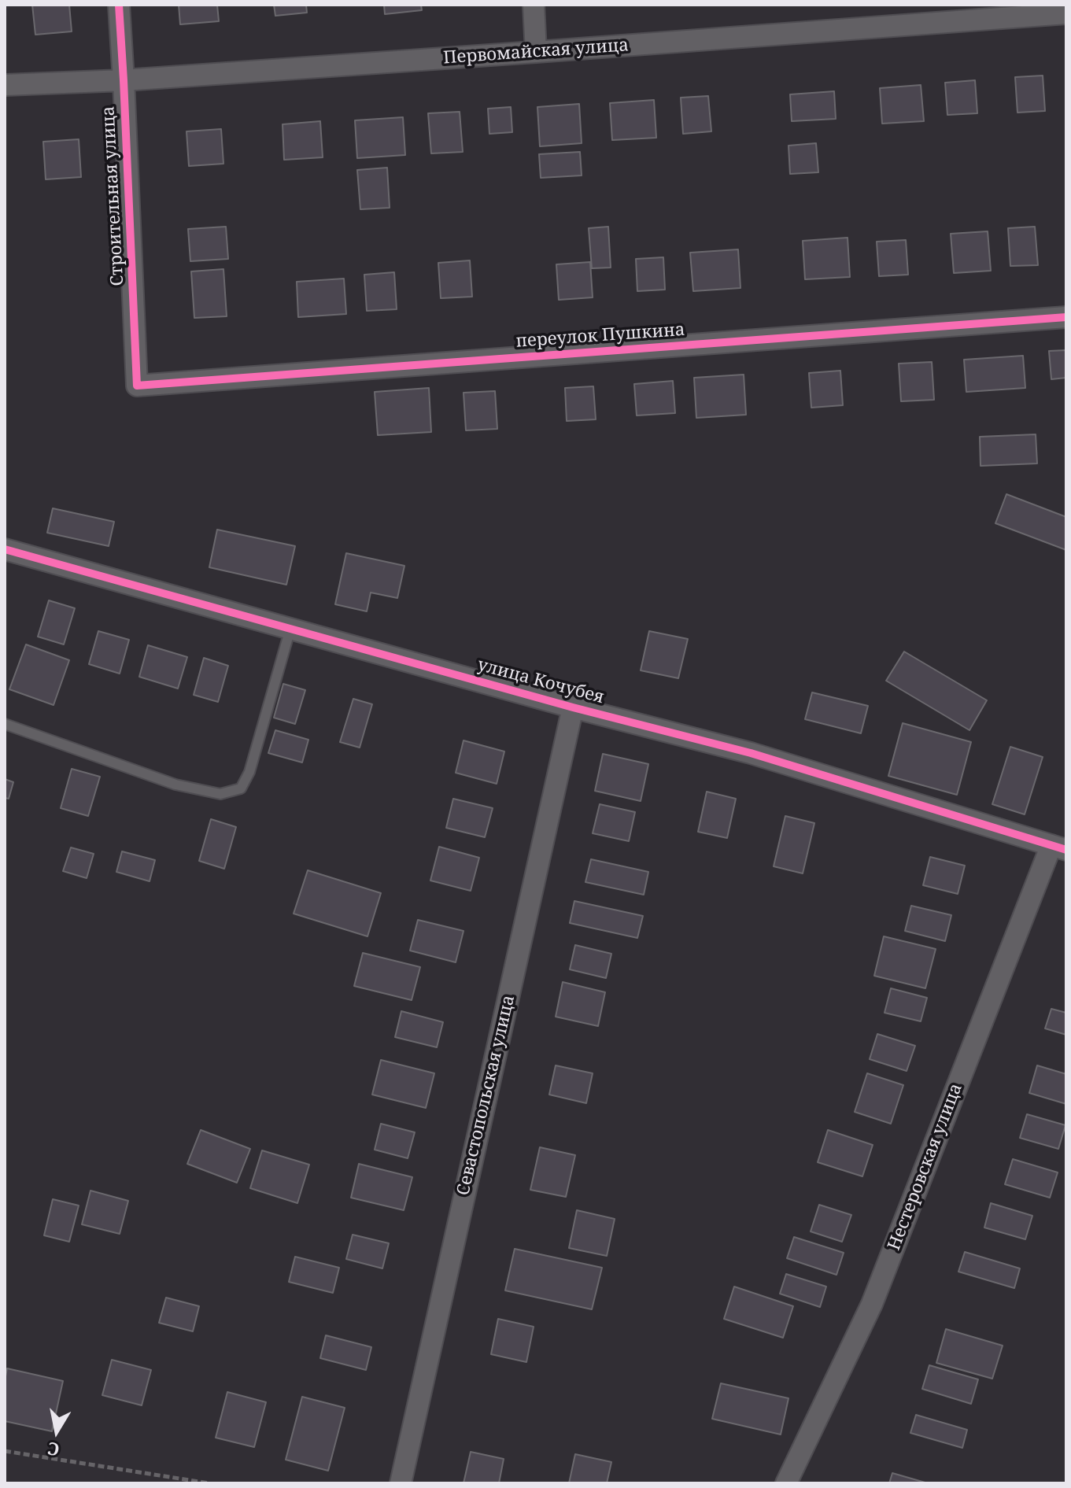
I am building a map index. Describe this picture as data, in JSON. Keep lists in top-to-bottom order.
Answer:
{
  "streets": {
    "street": [
      "Первомайская улица",
      "Строительная улица",
      "переулок Пушкина",
      "улица Кочубея",
      "Севастопольская улица",
      "Нестеровская улица"
    ]
  },
  "crossings": [
    ["Первомайская улица", "Строительная улица"],
    ["Строительная улица", "переулок Пушкина"],
    ["улица Кочубея", "Севастопольская улица"],
    ["улица Кочубея", "Нестеровская улица"]
  ],
  "north": "bottom"
}
